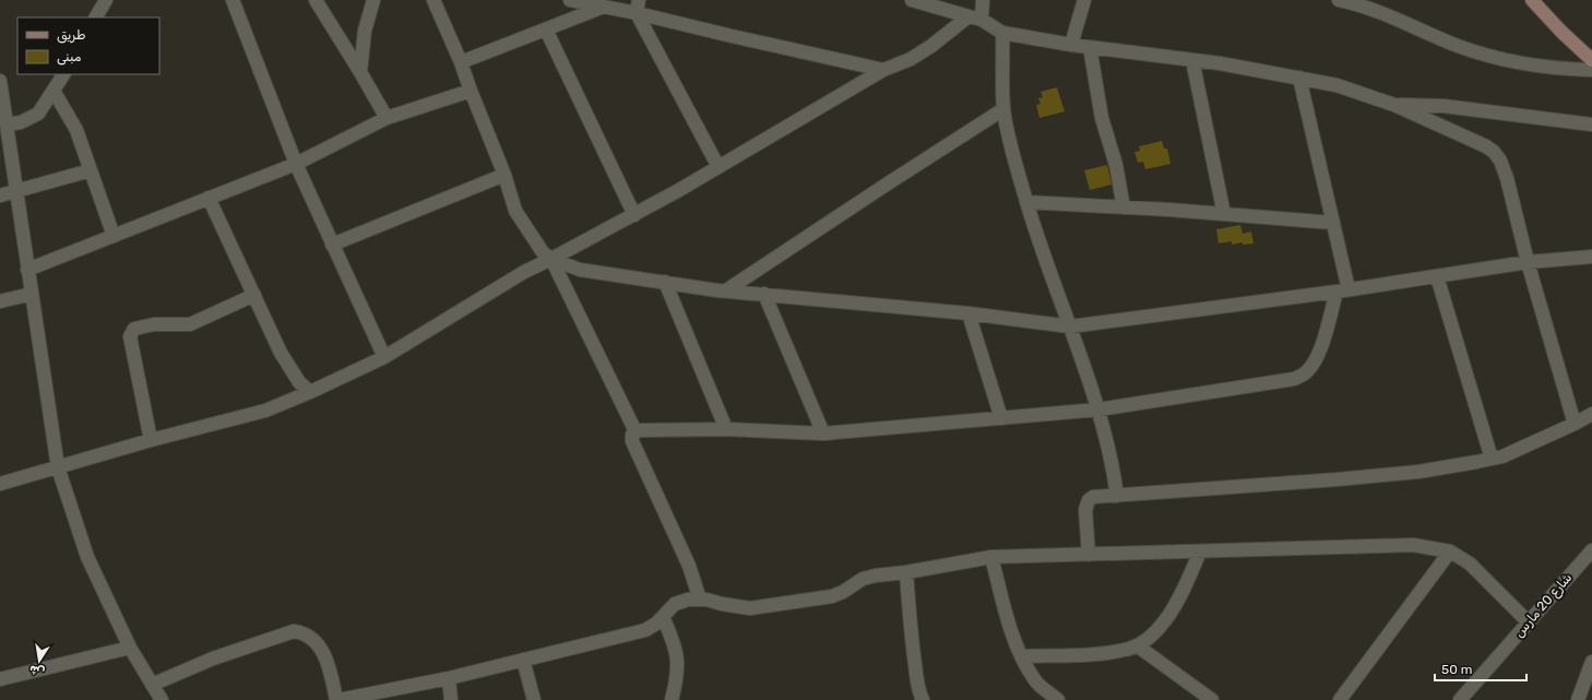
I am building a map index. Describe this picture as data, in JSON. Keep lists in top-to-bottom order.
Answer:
{
  "streets": {
    "street": ["شارع 20 مارس"]
  },
  "legend": ["طريق", "مبنى"],
  "scale_bar": "50 m",
  "north": "bottom"
}
